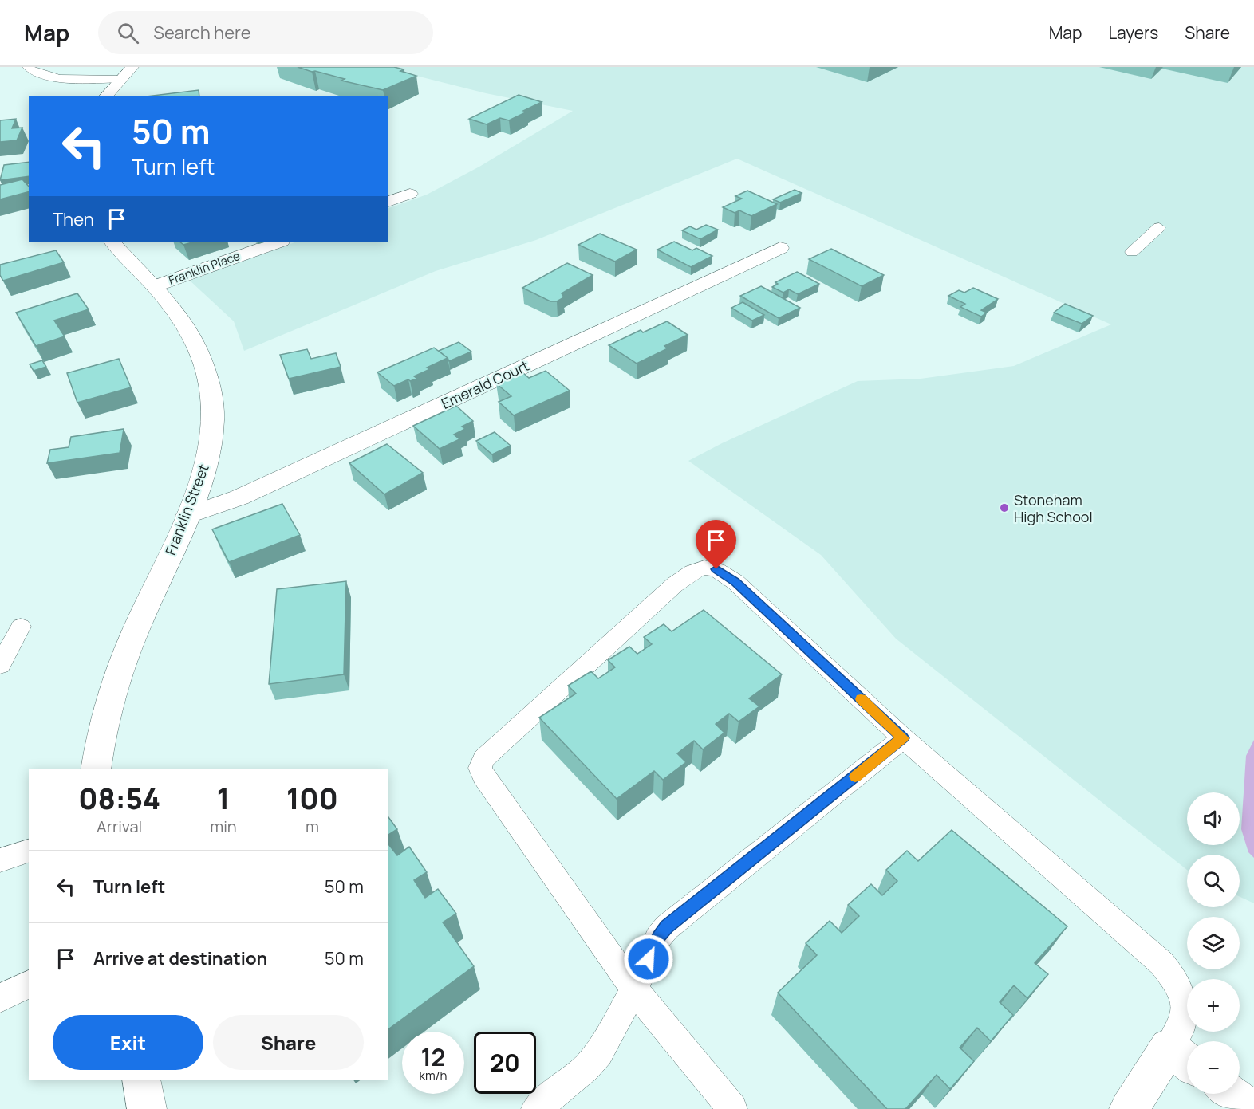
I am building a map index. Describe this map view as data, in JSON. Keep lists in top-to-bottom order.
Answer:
{
  "streets": {
    "street": ["Franklin Place", "Emerald Court", "Franklin Street"]
  },
  "crossings": [
    ["Franklin Place", "Franklin Street"],
    ["Emerald Court", "Franklin Street"]
  ],
  "places": ["Stoneham High School"],
  "page": {
    "header": "Map",
    "search": "Search here",
    "nav": ["Map", "Layers", "Share"],
    "turn": ["50 m", "Turn left"],
    "then": "Then",
    "eta": [
      "08:54",
      "Arrival",
      "1",
      "min",
      "100",
      "m"
    ],
    "map_buttons": ["+", "−"],
    "list": [
      {
        "name": "Turn left",
        "value": "50 m"
      },
      {
        "name": "Arrive at destination",
        "value": "50 m"
      }
    ],
    "buttons": ["Exit", "Share"],
    "speed": "12 km/h",
    "limit": "20"
  }
}
